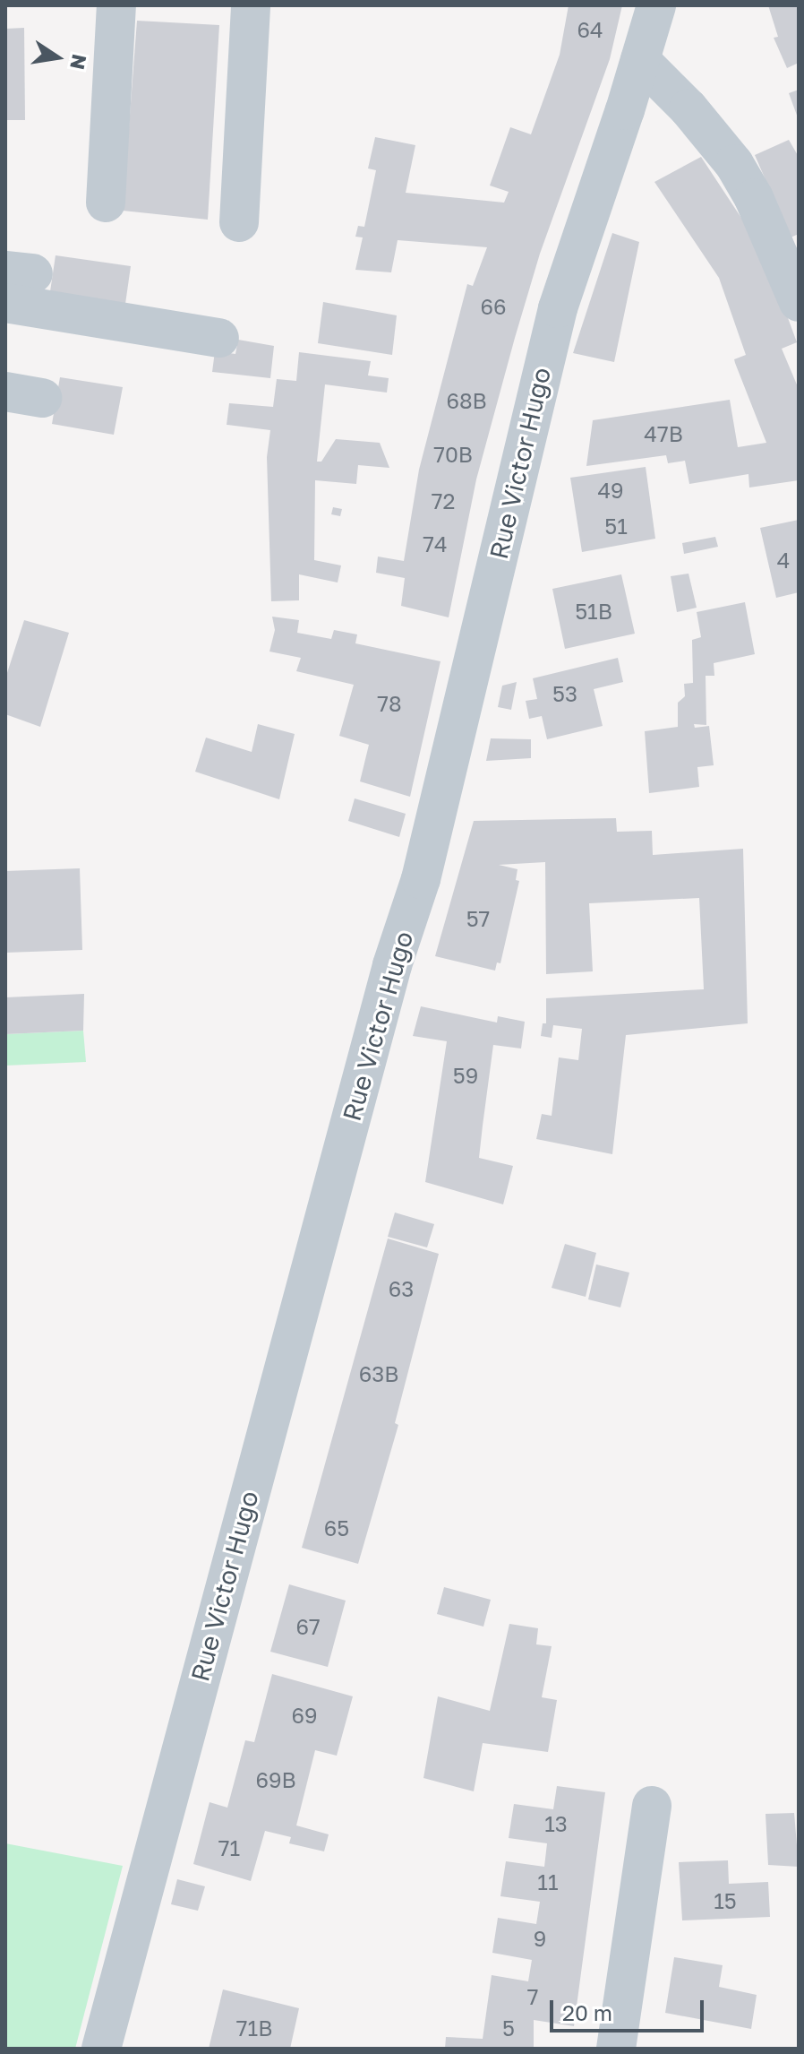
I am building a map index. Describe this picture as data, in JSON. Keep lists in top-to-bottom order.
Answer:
{
  "streets": {
    "street": ["Rue Victor Hugo"]
  },
  "house_numbers": [
    "64",
    "66",
    "68B",
    "47B",
    "70B",
    "49",
    "72",
    "51",
    "74",
    "4",
    "51B",
    "53",
    "78",
    "57",
    "59",
    "63",
    "63B",
    "65",
    "67",
    "69",
    "69B",
    "13",
    "71",
    "11",
    "15",
    "9",
    "7",
    "71B",
    "5"
  ],
  "scale_bar": "20 m",
  "north": "right"
}
